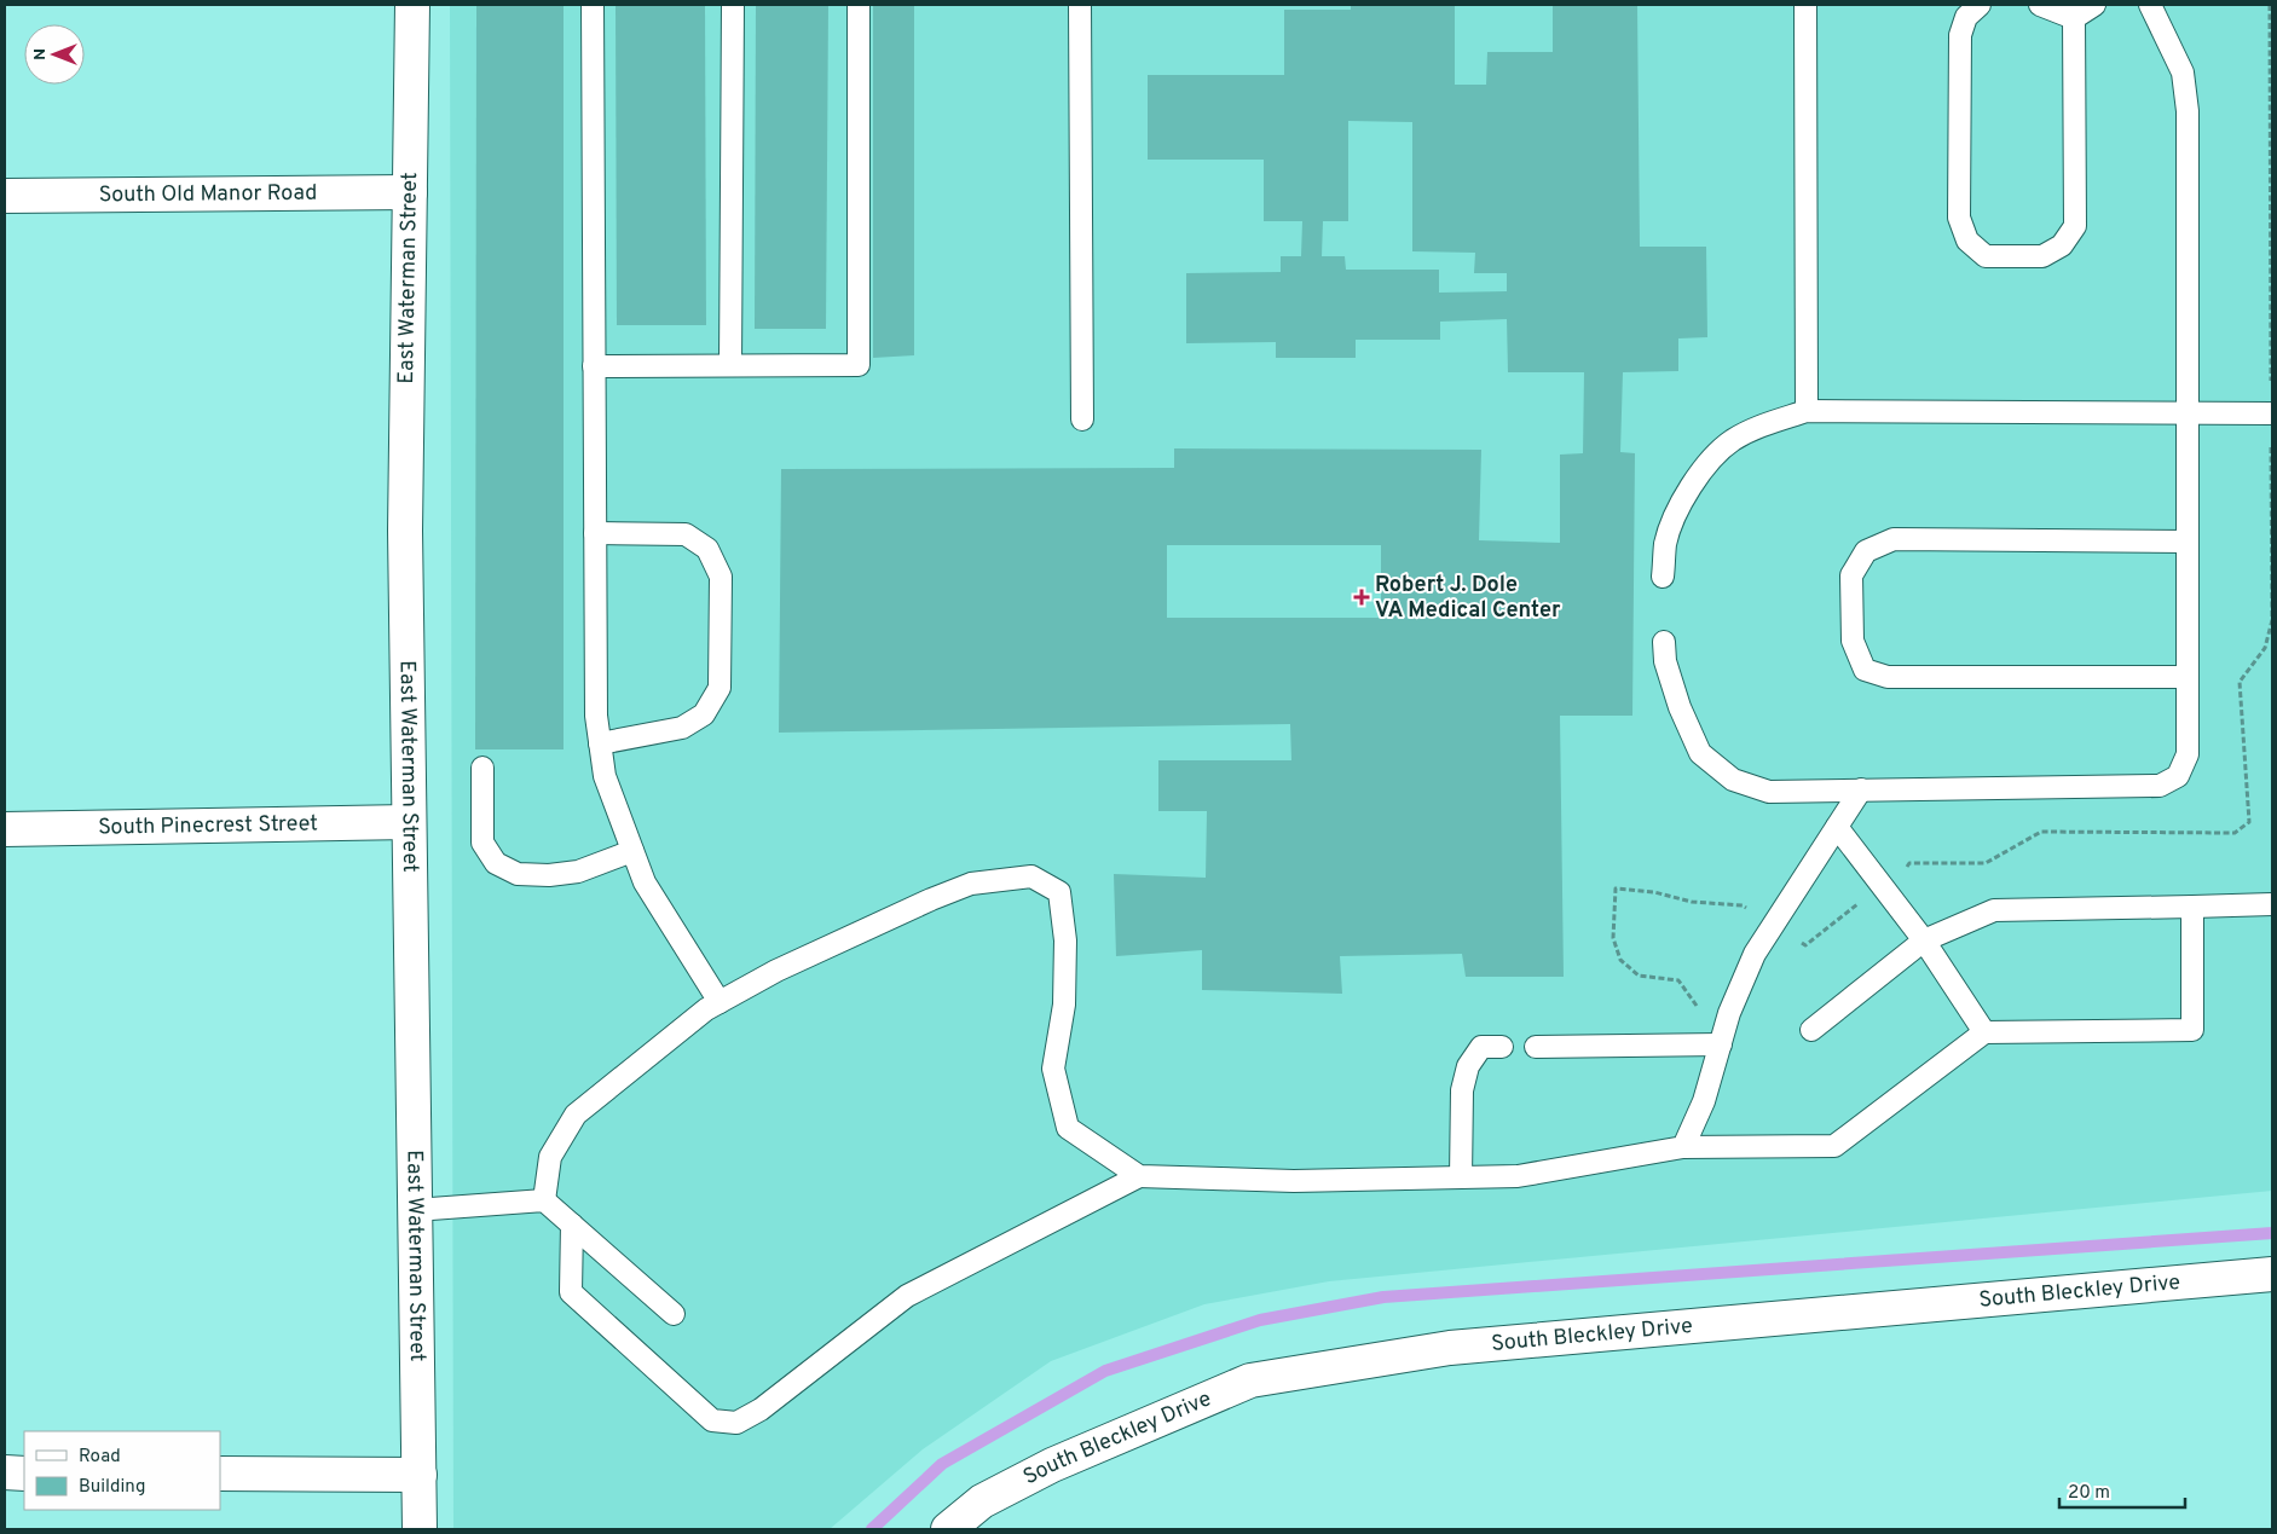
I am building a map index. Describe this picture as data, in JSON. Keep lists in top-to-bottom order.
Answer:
{
  "streets": {
    "street": [
      "South Old Manor Road",
      "East Waterman Street",
      "South Pinecrest Street",
      "South Bleckley Drive"
    ]
  },
  "crossings": [
    ["South Old Manor Road", "East Waterman Street"],
    ["East Waterman Street", "South Pinecrest Street"]
  ],
  "places": {
    "health": ["Robert J. Dole VA Medical Center"]
  },
  "legend": ["Road", "Building"],
  "scale_bar": "20 m",
  "north": "left"
}
